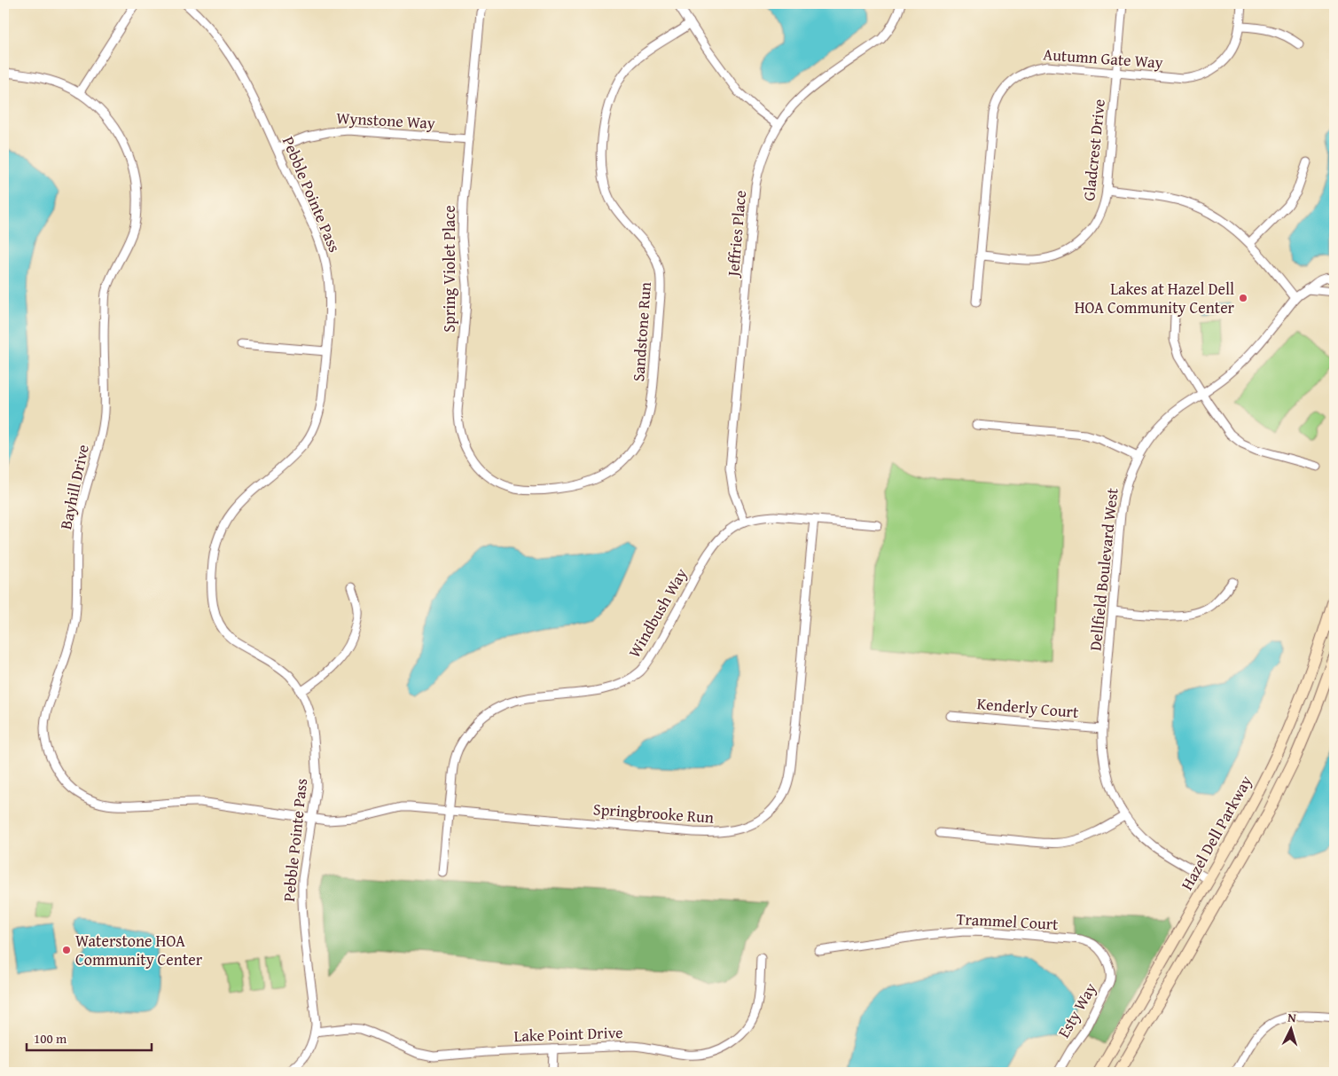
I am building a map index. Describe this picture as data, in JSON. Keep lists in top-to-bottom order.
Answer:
{
  "streets": {
    "main road": ["Hazel Dell Parkway"],
    "street": [
      "Autumn Gate Way",
      "Wynstone Way",
      "Gladcrest Drive",
      "Pebble Pointe Pass",
      "Jeffries Place",
      "Spring Violet Place",
      "Sandstone Run",
      "Bayhill Drive",
      "Dellfield Boulevard West",
      "Windbush Way",
      "Kenderly Court",
      "Springbrooke Run",
      "Trammel Court",
      "Esty Way",
      "Lake Point Drive"
    ]
  },
  "crossings": [
    ["Autumn Gate Way", "Gladcrest Drive"],
    ["Wynstone Way", "Pebble Pointe Pass"],
    ["Wynstone Way", "Spring Violet Place"],
    ["Pebble Pointe Pass", "Bayhill Drive"],
    ["Pebble Pointe Pass", "Springbrooke Run"],
    ["Pebble Pointe Pass", "Lake Point Drive"],
    ["Jeffries Place", "Windbush Way"],
    ["Spring Violet Place", "Sandstone Run"],
    ["Bayhill Drive", "Springbrooke Run"],
    ["Dellfield Boulevard West", "Kenderly Court"],
    ["Dellfield Boulevard West", "Hazel Dell Parkway"],
    ["Windbush Way", "Springbrooke Run"],
    ["Trammel Court", "Esty Way"]
  ],
  "places": ["Lakes at Hazel Dell HOA Community Center", "Waterstone HOA Community Center"],
  "scale_bar": "100 m",
  "north": "top"
}
